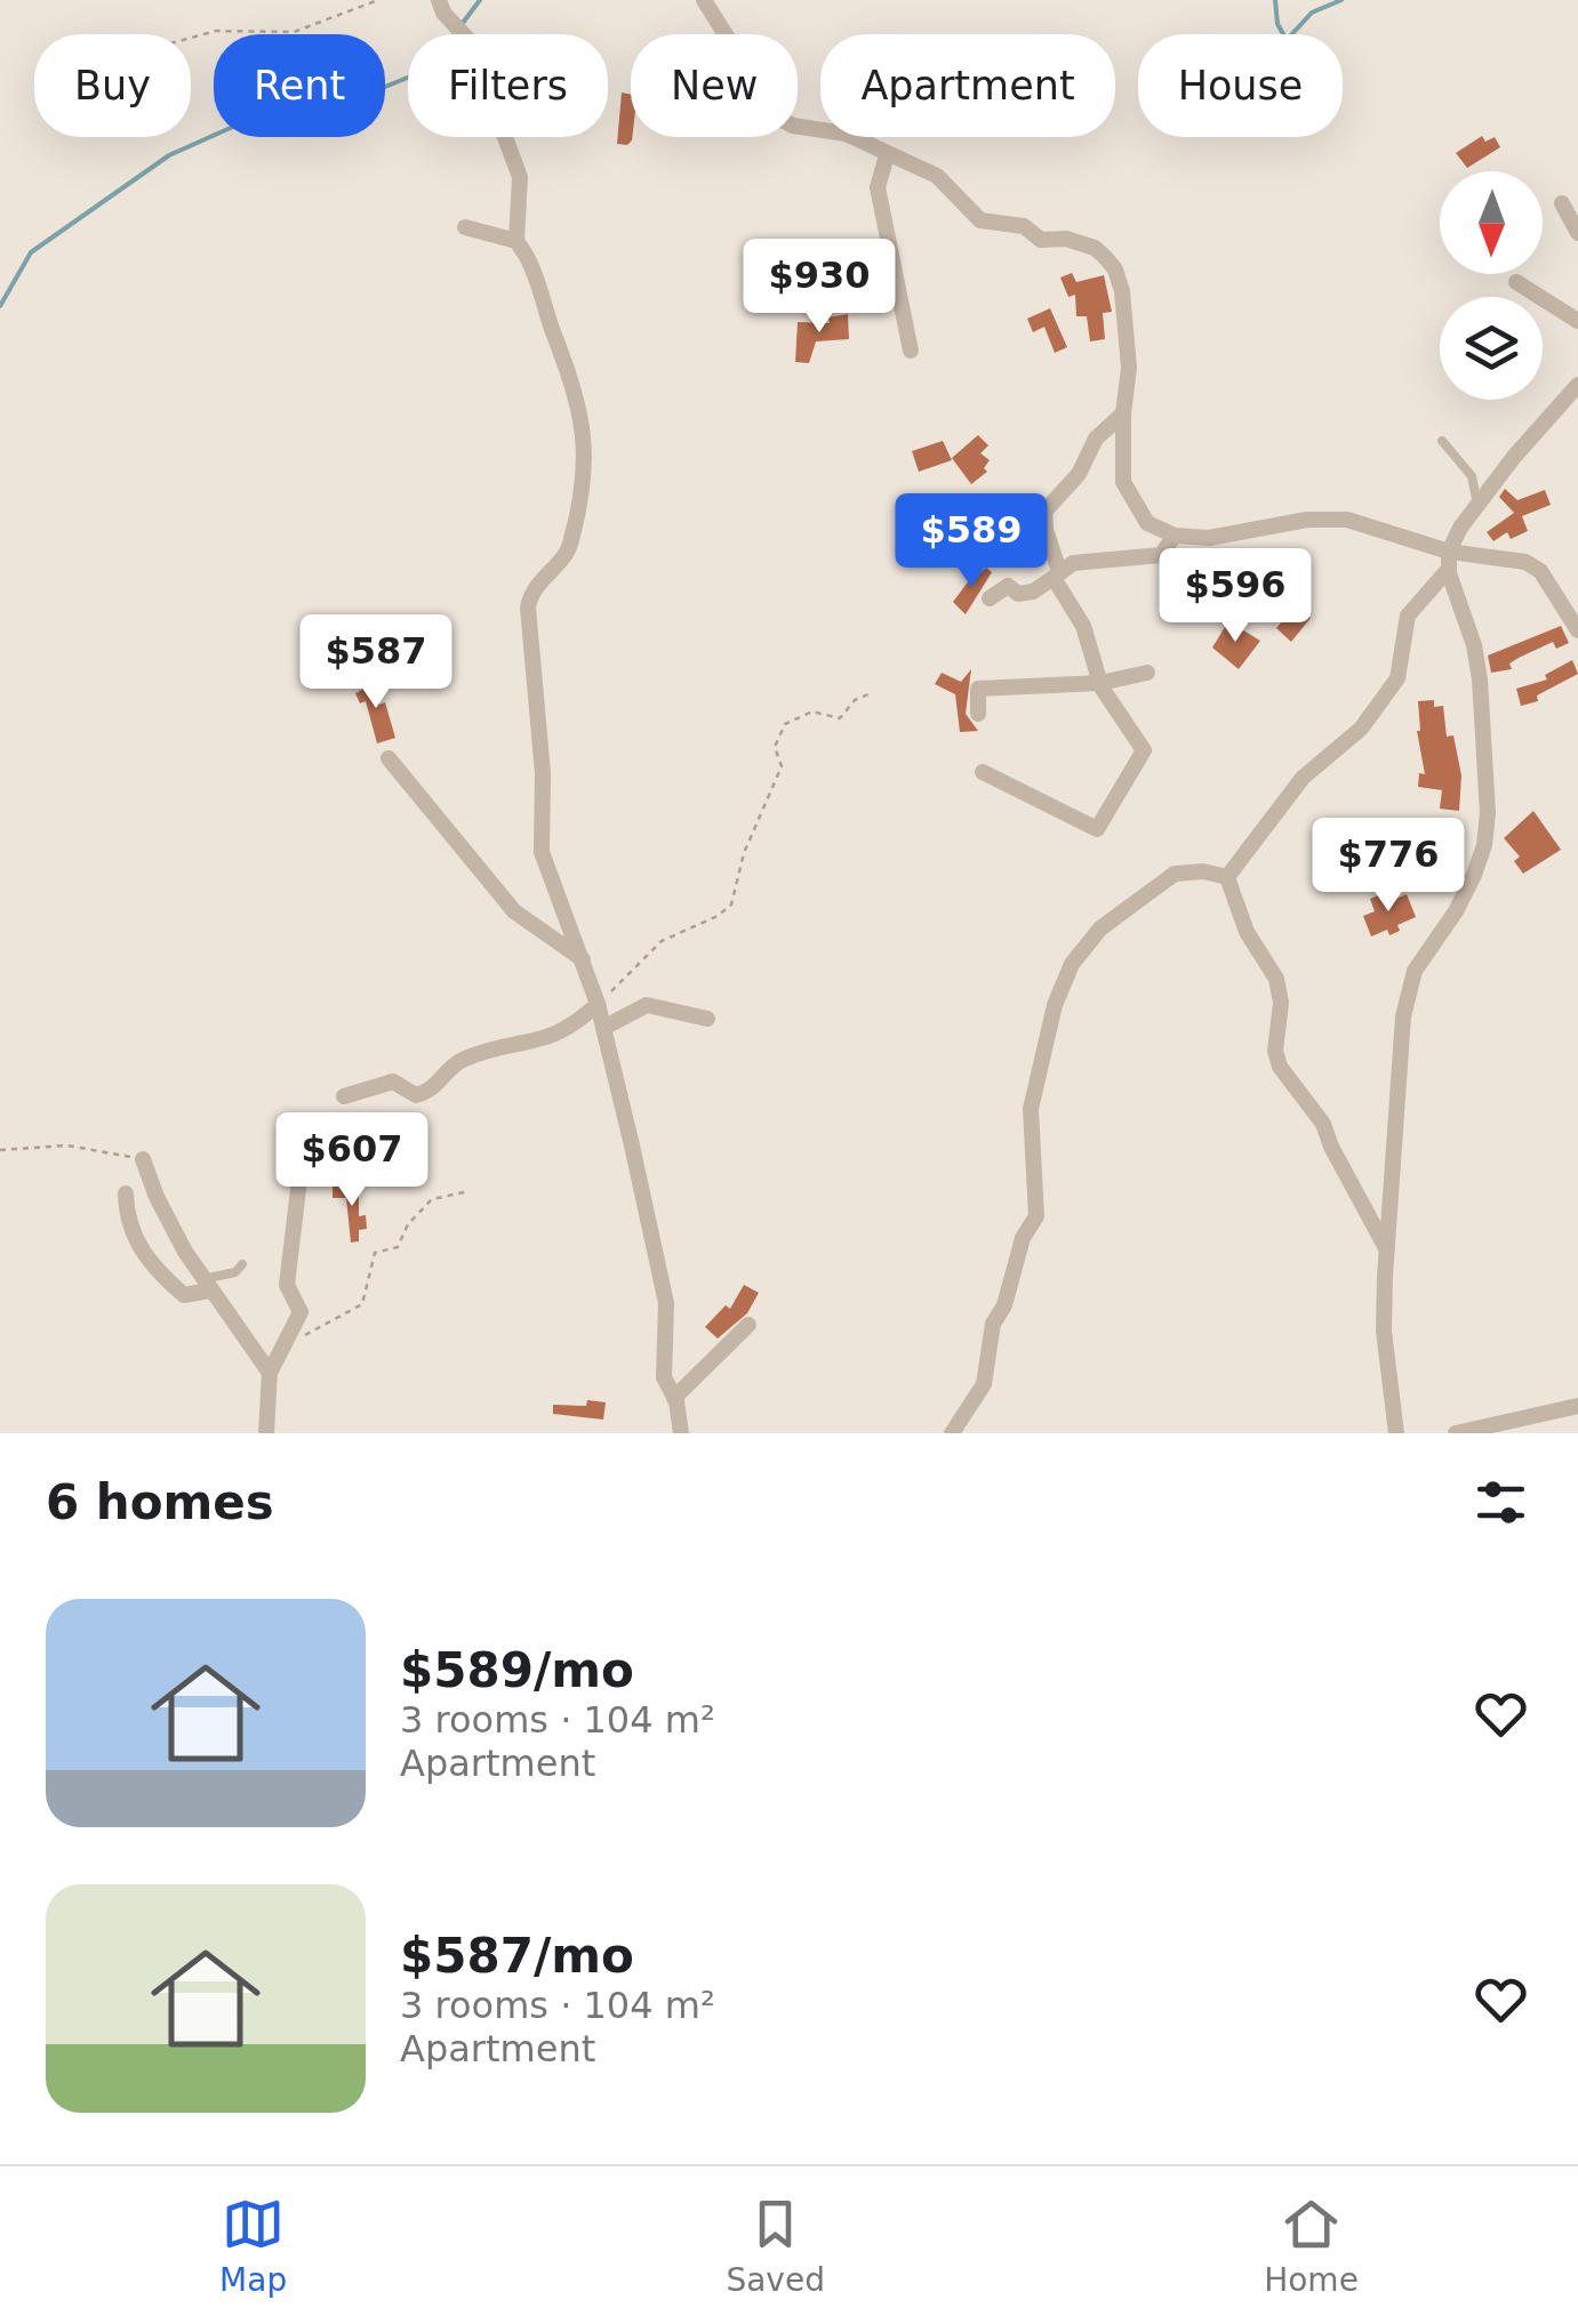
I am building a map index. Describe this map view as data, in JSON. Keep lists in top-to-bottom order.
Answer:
{
  "north": "bottom",
  "page": {
    "chip": [
      "Buy",
      "Rent",
      "Filters",
      "New",
      "Apartment",
      "House"
    ],
    "price": [
      "$930",
      "$589",
      "$596",
      "$587",
      "$776",
      "$607"
    ],
    "heading": "6 homes",
    "list": [
      {
        "name": "$589/mo",
        "note": "3 rooms · 104 m² · Apartment"
      },
      {
        "name": "$587/mo",
        "note": "3 rooms · 104 m² · Apartment"
      }
    ],
    "tabs": ["Map", "Saved", "Home"]
  }
}
